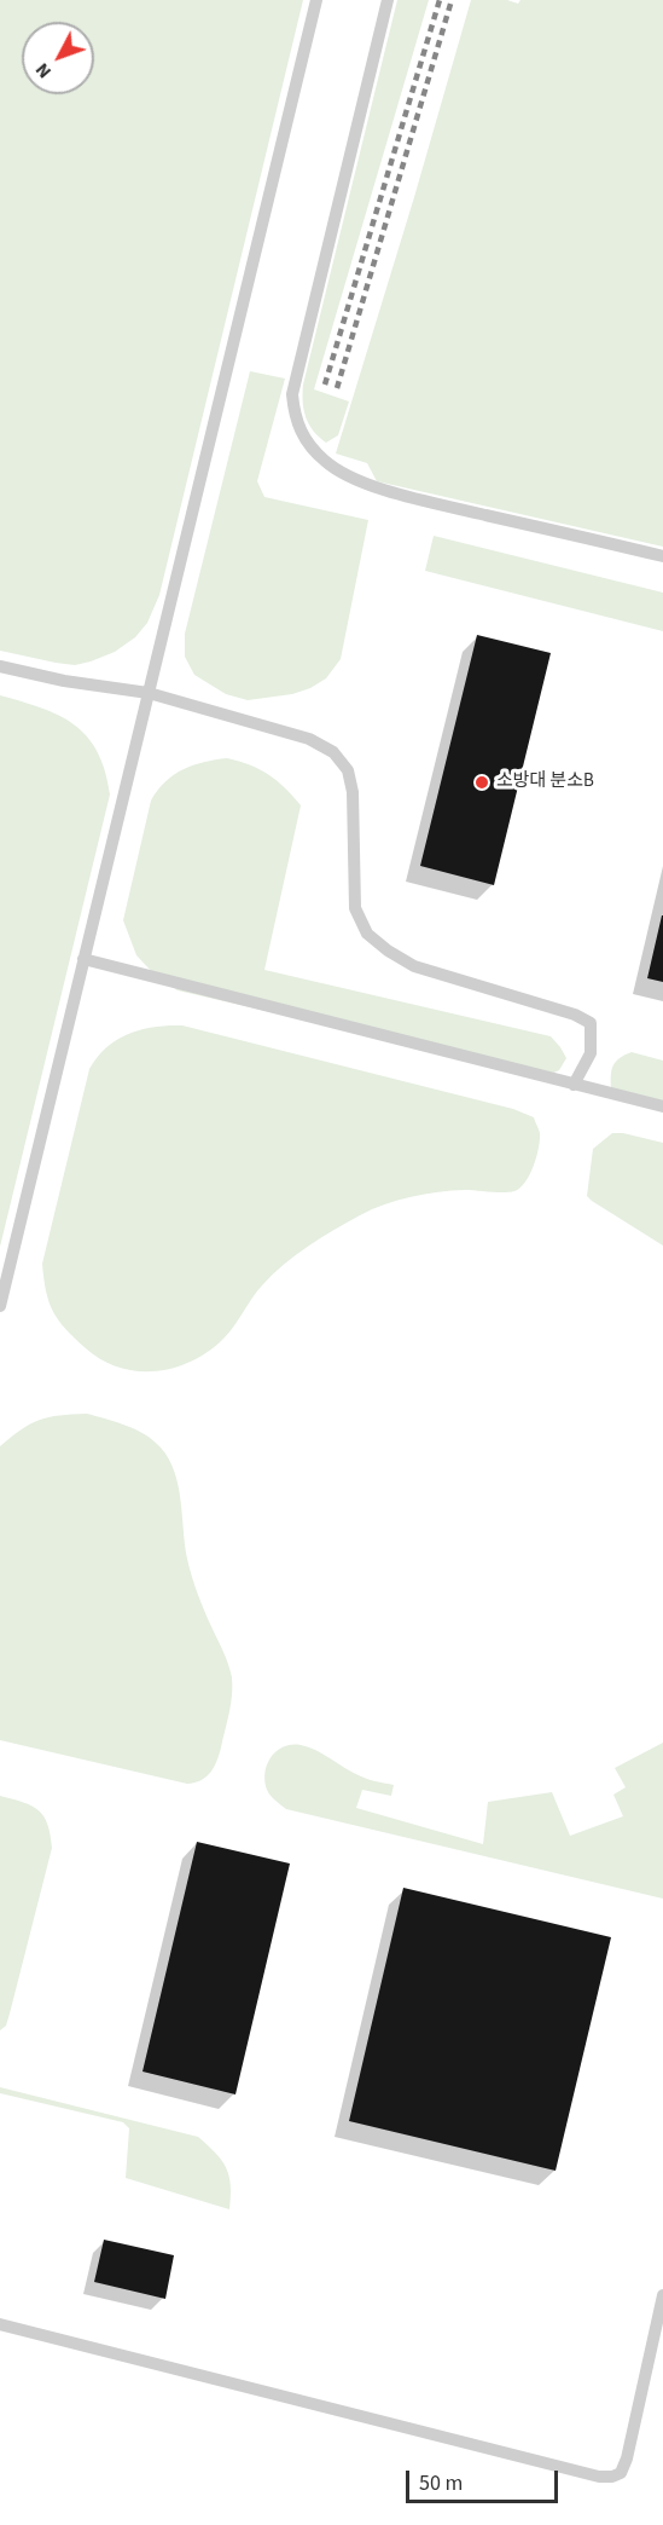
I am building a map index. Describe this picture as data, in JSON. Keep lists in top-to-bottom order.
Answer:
{
  "places": ["소방대 분소B"],
  "scale_bar": "50 m",
  "north": "bottom left"
}
